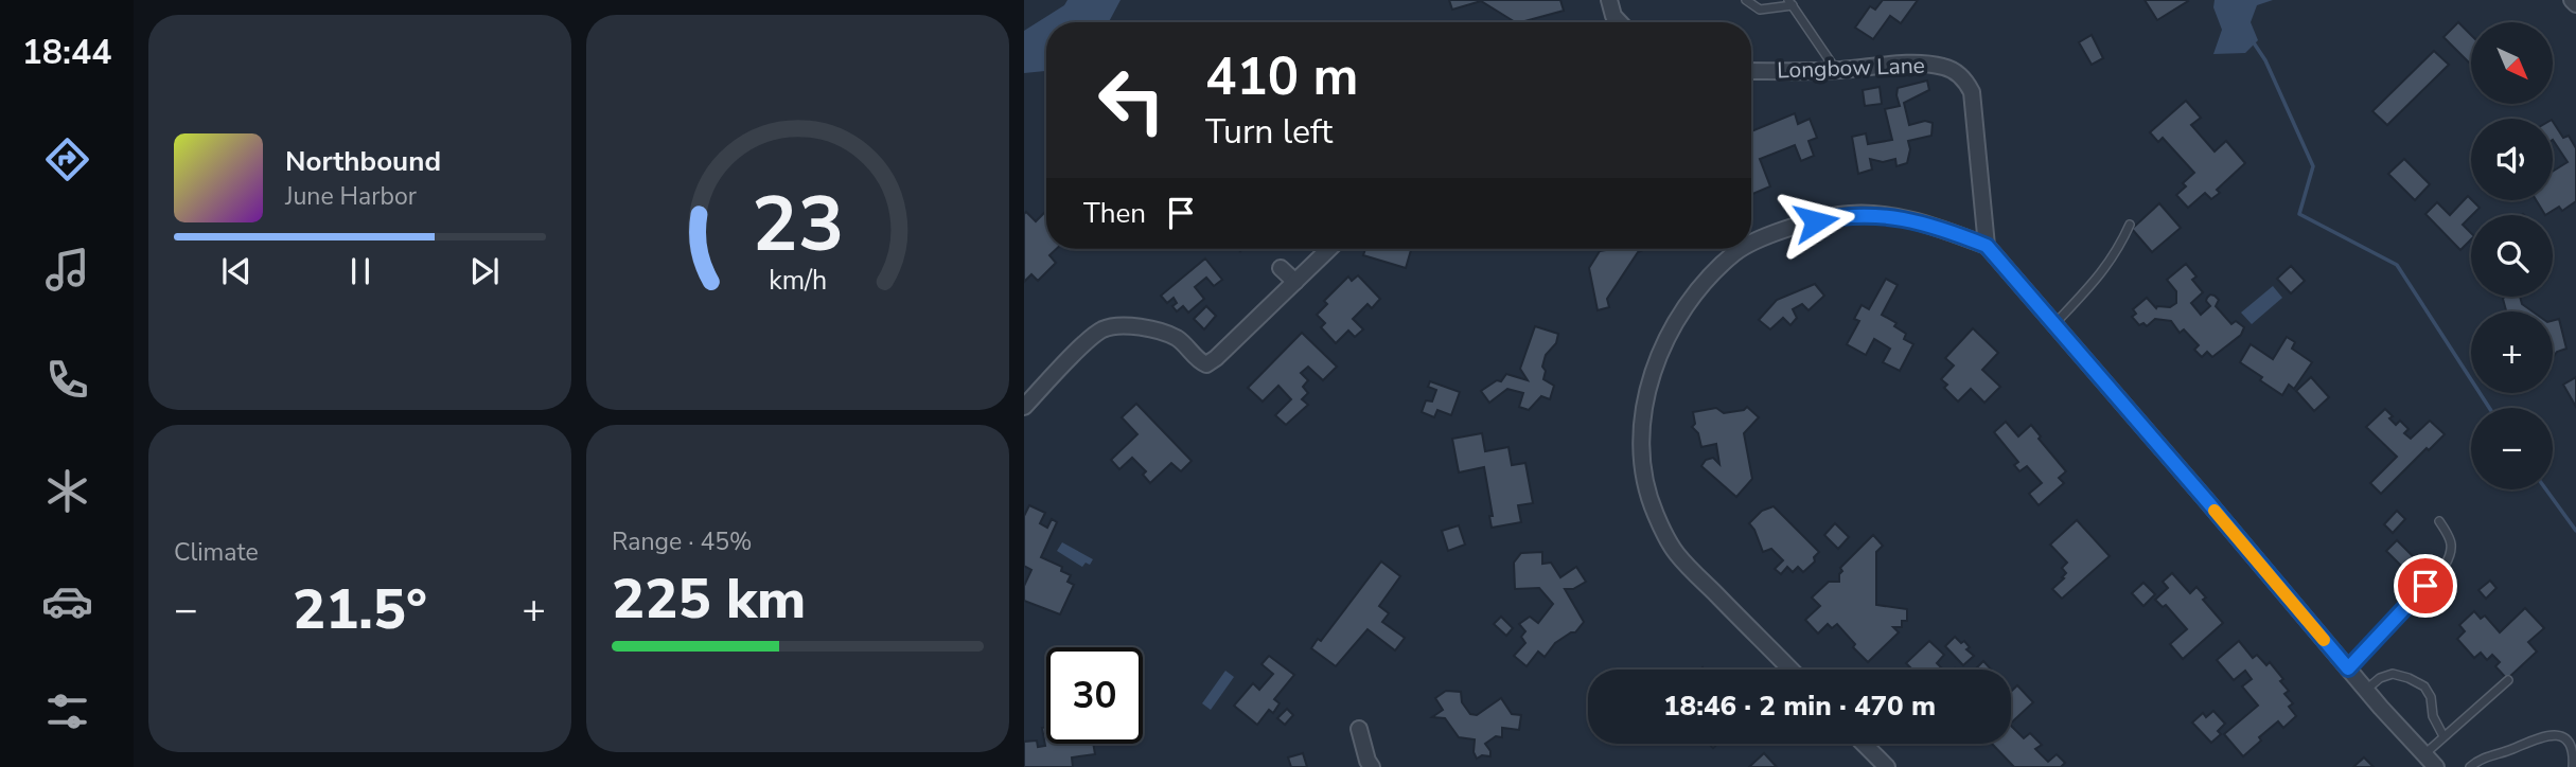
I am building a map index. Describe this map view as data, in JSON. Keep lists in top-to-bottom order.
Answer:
{
  "streets": {
    "street": ["Longbow Lane"]
  },
  "north": "bottom right",
  "page": {
    "tabs": "18:44",
    "map_buttons": ["+", "−"],
    "turn": ["410 m", "Turn left"],
    "song": ["Northbound", "June Harbor"],
    "then": "Then",
    "tile": [
      "Climate",
      ["Range · 45%", "225 km"]
    ],
    "heat": ["−", "21.5°", "+"],
    "limit": "30",
    "trip": "18:46 · 2 min · 470 m",
    "gauge": ["23", "km/h"]
  }
}
